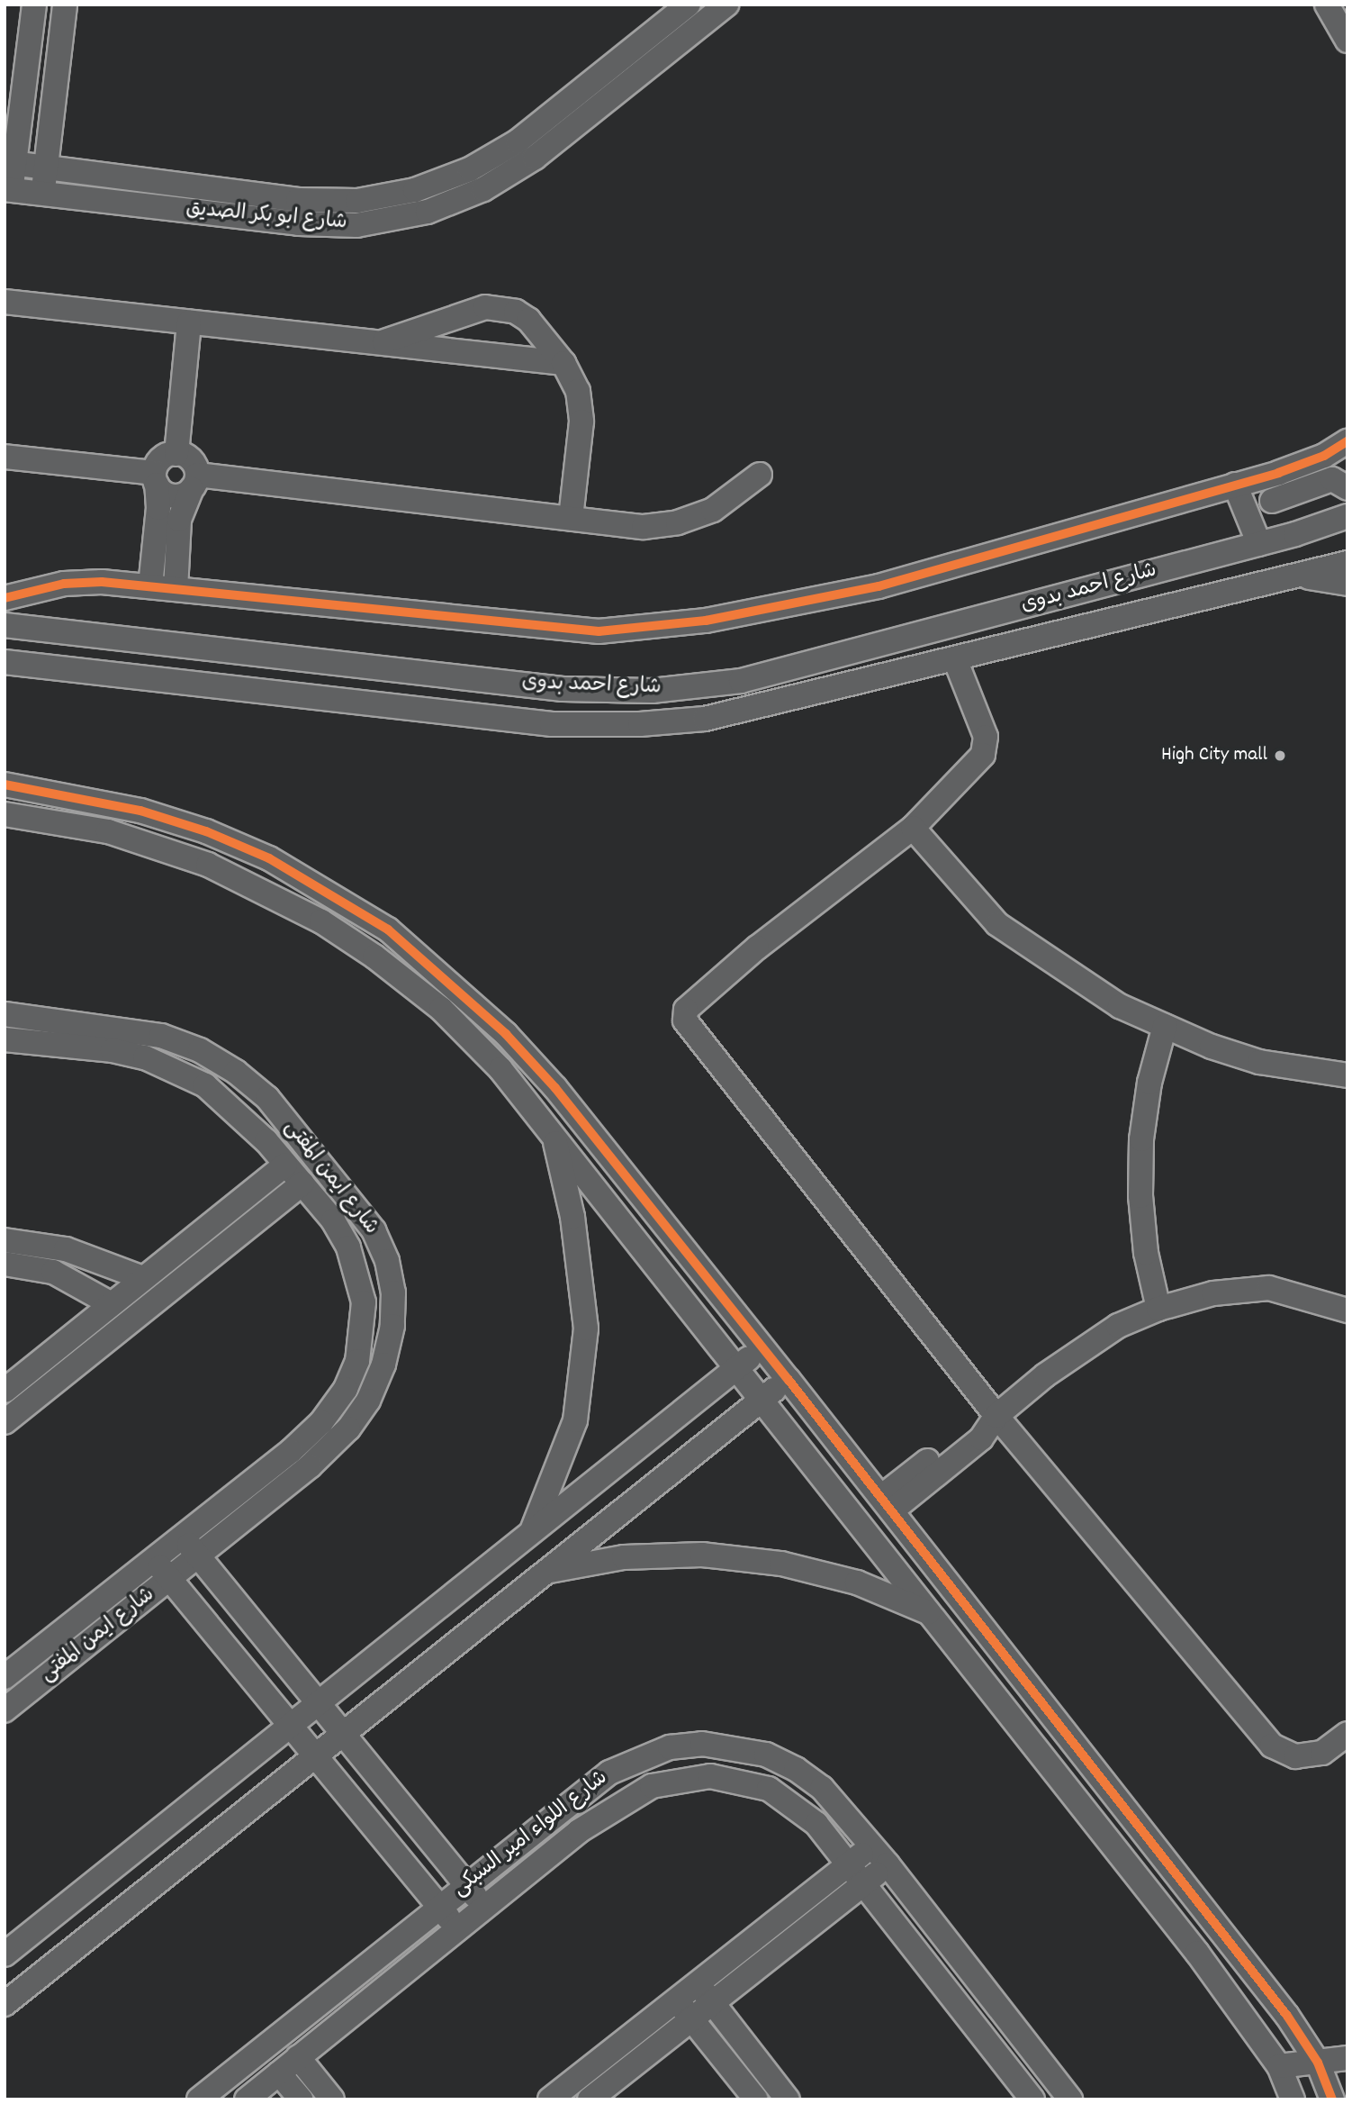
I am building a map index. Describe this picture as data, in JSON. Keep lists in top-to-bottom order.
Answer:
{
  "streets": {
    "street": [
      "شارع ابو بكر الصديق",
      "شارع احمد بدوى",
      "شارع ايمن المفتى",
      "شارع اللواء امير السبكى"
    ]
  },
  "places": ["High City mall"]
}
